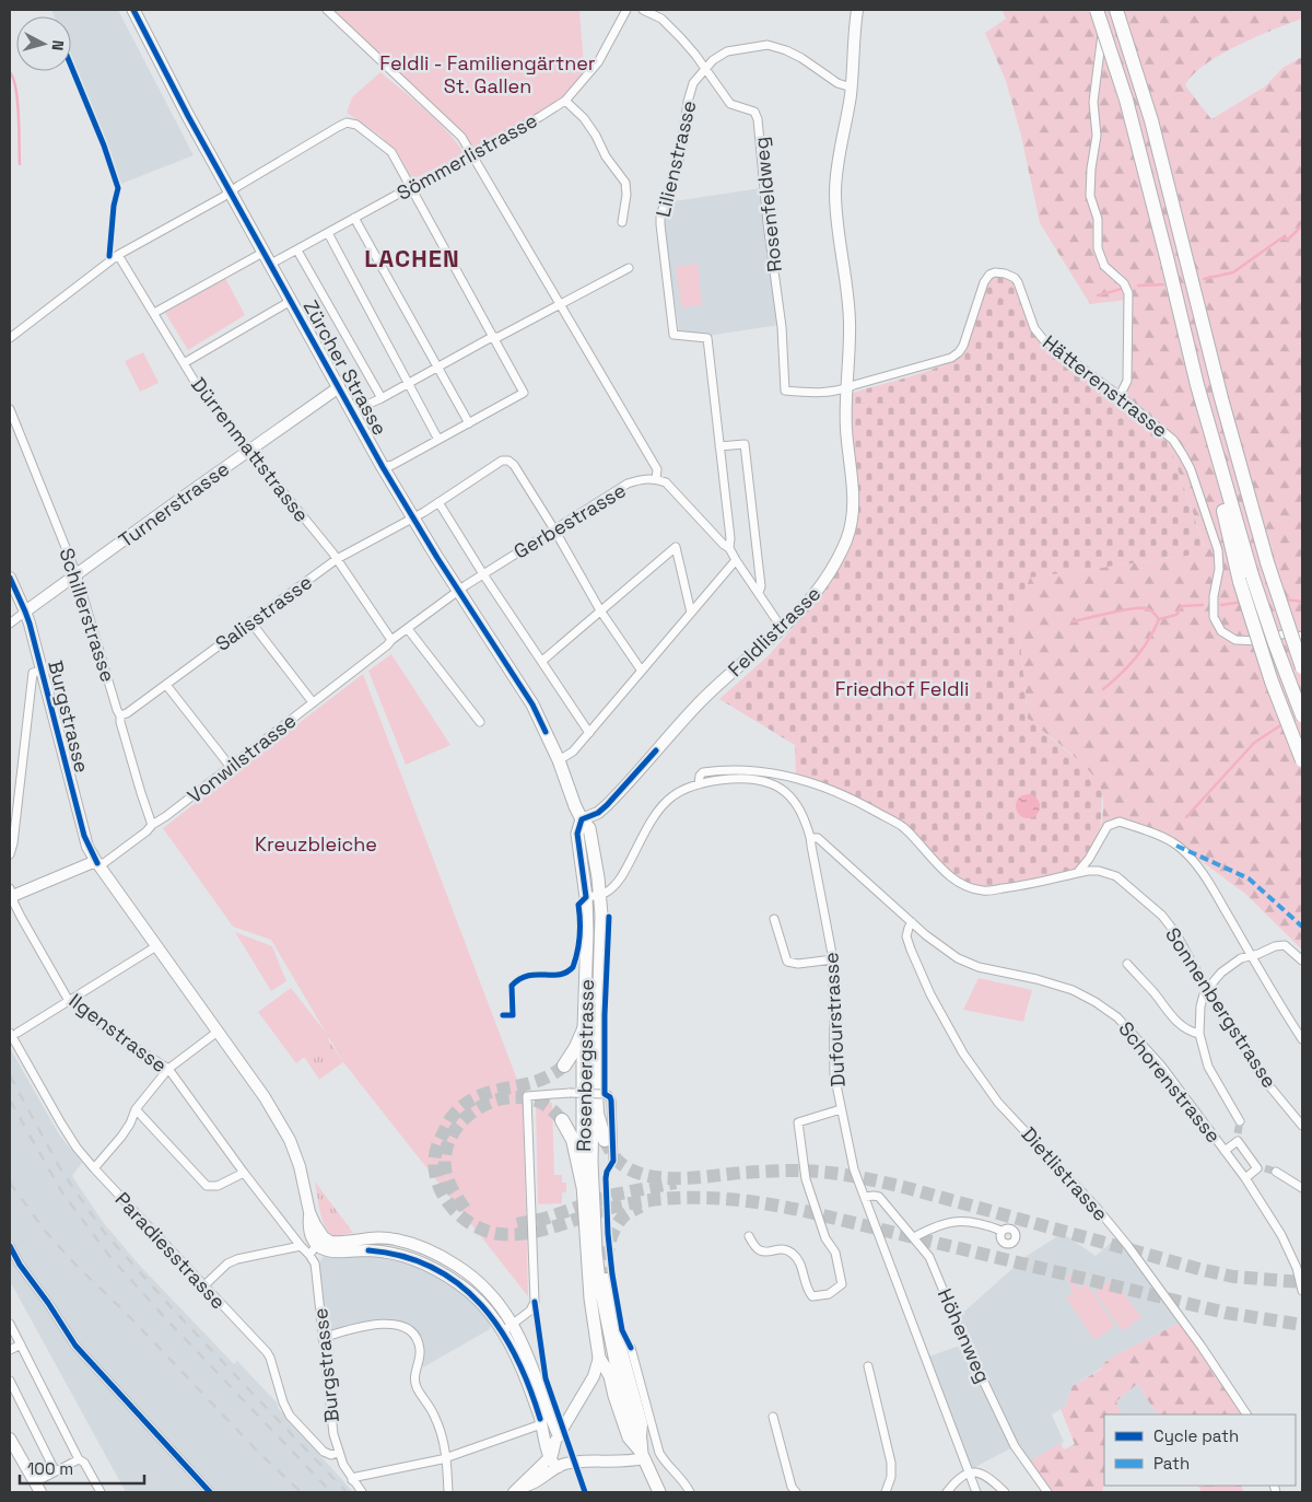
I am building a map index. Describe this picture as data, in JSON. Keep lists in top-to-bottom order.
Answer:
{
  "streets": {
    "main road": [
      "Zürcher Strasse",
      "Turnerstrasse",
      "Feldlistrasse",
      "Burgstrasse",
      "Vonwilstrasse",
      "Rosenbergstrasse"
    ],
    "street": [
      "Sömmerlistrasse",
      "Lilienstrasse",
      "Rosenfeldweg",
      "Hätterenstrasse",
      "Dürrenmattstrasse",
      "Gerbestrasse",
      "Salisstrasse",
      "Schillerstrasse",
      "Sonnenbergstrasse",
      "Dufourstrasse",
      "Ilgenstrasse",
      "Schorenstrasse",
      "Dietlistrasse",
      "Paradiesstrasse",
      "Höhenweg"
    ]
  },
  "crossings": [
    ["Sömmerlistrasse", "Zürcher Strasse"],
    ["Lilienstrasse", "Rosenfeldweg"],
    ["Lilienstrasse", "Feldlistrasse"],
    ["Rosenfeldweg", "Hätterenstrasse"],
    ["Rosenfeldweg", "Feldlistrasse"],
    ["Zürcher Strasse", "Turnerstrasse"],
    ["Zürcher Strasse", "Gerbestrasse"],
    ["Zürcher Strasse", "Salisstrasse"],
    ["Zürcher Strasse", "Feldlistrasse"],
    ["Zürcher Strasse", "Vonwilstrasse"],
    ["Zürcher Strasse", "Rosenbergstrasse"],
    ["Hätterenstrasse", "Feldlistrasse"],
    ["Dürrenmattstrasse", "Turnerstrasse"],
    ["Dürrenmattstrasse", "Salisstrasse"],
    ["Dürrenmattstrasse", "Vonwilstrasse"],
    ["Turnerstrasse", "Schillerstrasse"],
    ["Turnerstrasse", "Burgstrasse"],
    ["Gerbestrasse", "Salisstrasse"],
    ["Gerbestrasse", "Vonwilstrasse"],
    ["Salisstrasse", "Schillerstrasse"],
    ["Schillerstrasse", "Vonwilstrasse"],
    ["Feldlistrasse", "Rosenbergstrasse"],
    ["Burgstrasse", "Vonwilstrasse"],
    ["Burgstrasse", "Ilgenstrasse"],
    ["Burgstrasse", "Paradiesstrasse"],
    ["Vonwilstrasse", "Ilgenstrasse"],
    ["Sonnenbergstrasse", "Dufourstrasse"],
    ["Dufourstrasse", "Rosenbergstrasse"],
    ["Dufourstrasse", "Schorenstrasse"],
    ["Dufourstrasse", "Höhenweg"],
    ["Schorenstrasse", "Dietlistrasse"]
  ],
  "districts": ["LACHEN"],
  "parks": ["Feldli - Familiengärtner St. Gallen", "Friedhof Feldli", "Kreuzbleiche"],
  "legend": ["Cycle path", "Path"],
  "scale_bar": "100 m",
  "north": "right"
}
